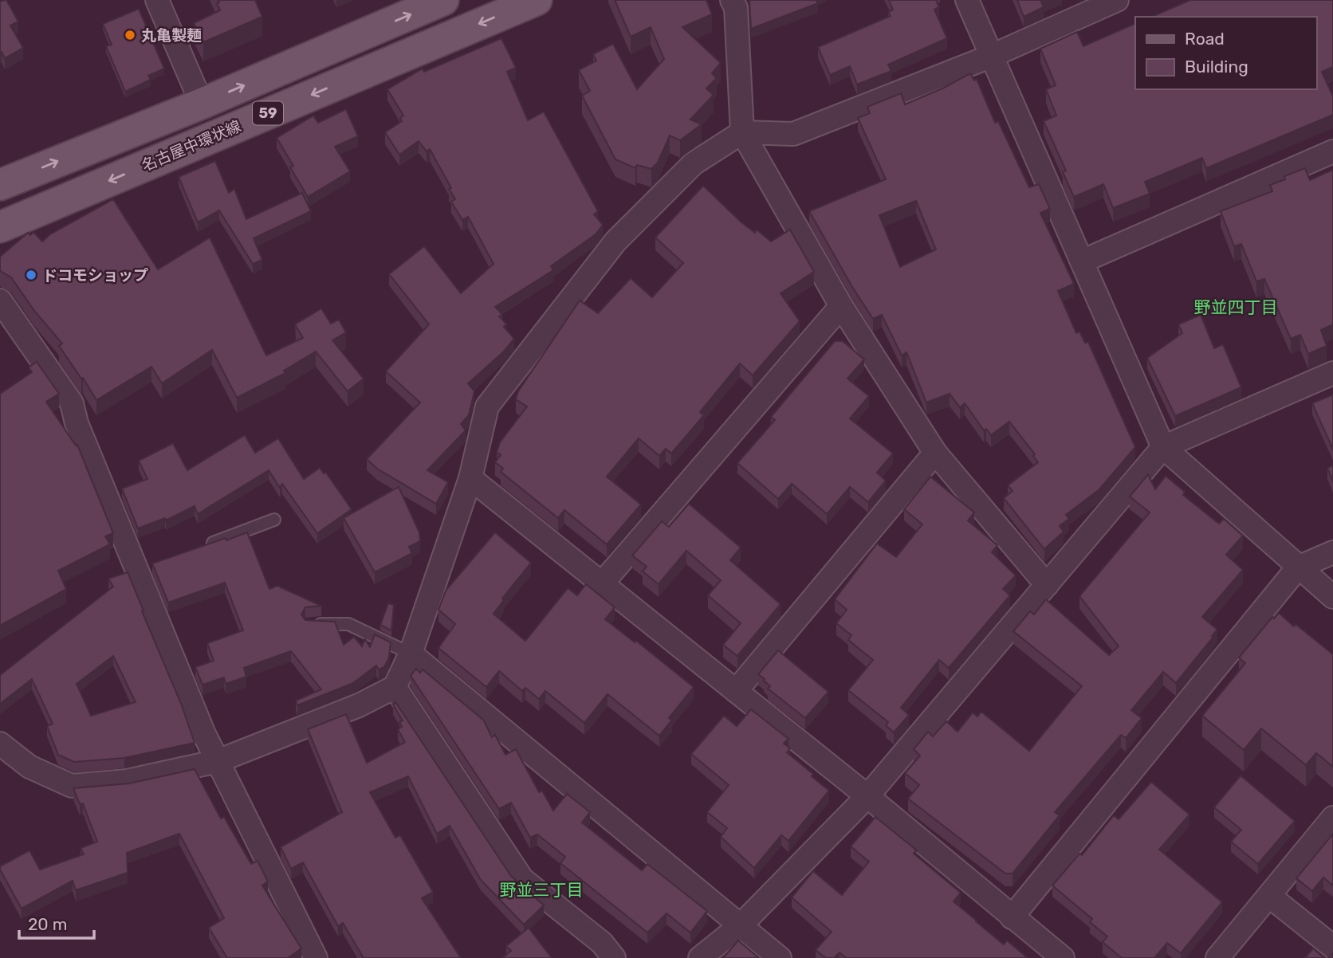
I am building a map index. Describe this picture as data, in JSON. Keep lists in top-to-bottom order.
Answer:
{
  "streets": {
    "main road": ["59", "名古屋中環状線"]
  },
  "districts": ["野並四丁目", "野並三丁目"],
  "places": ["丸亀製麺", "ドコモショップ"],
  "legend": ["Road", "Building"],
  "scale_bar": "20 m"
}
